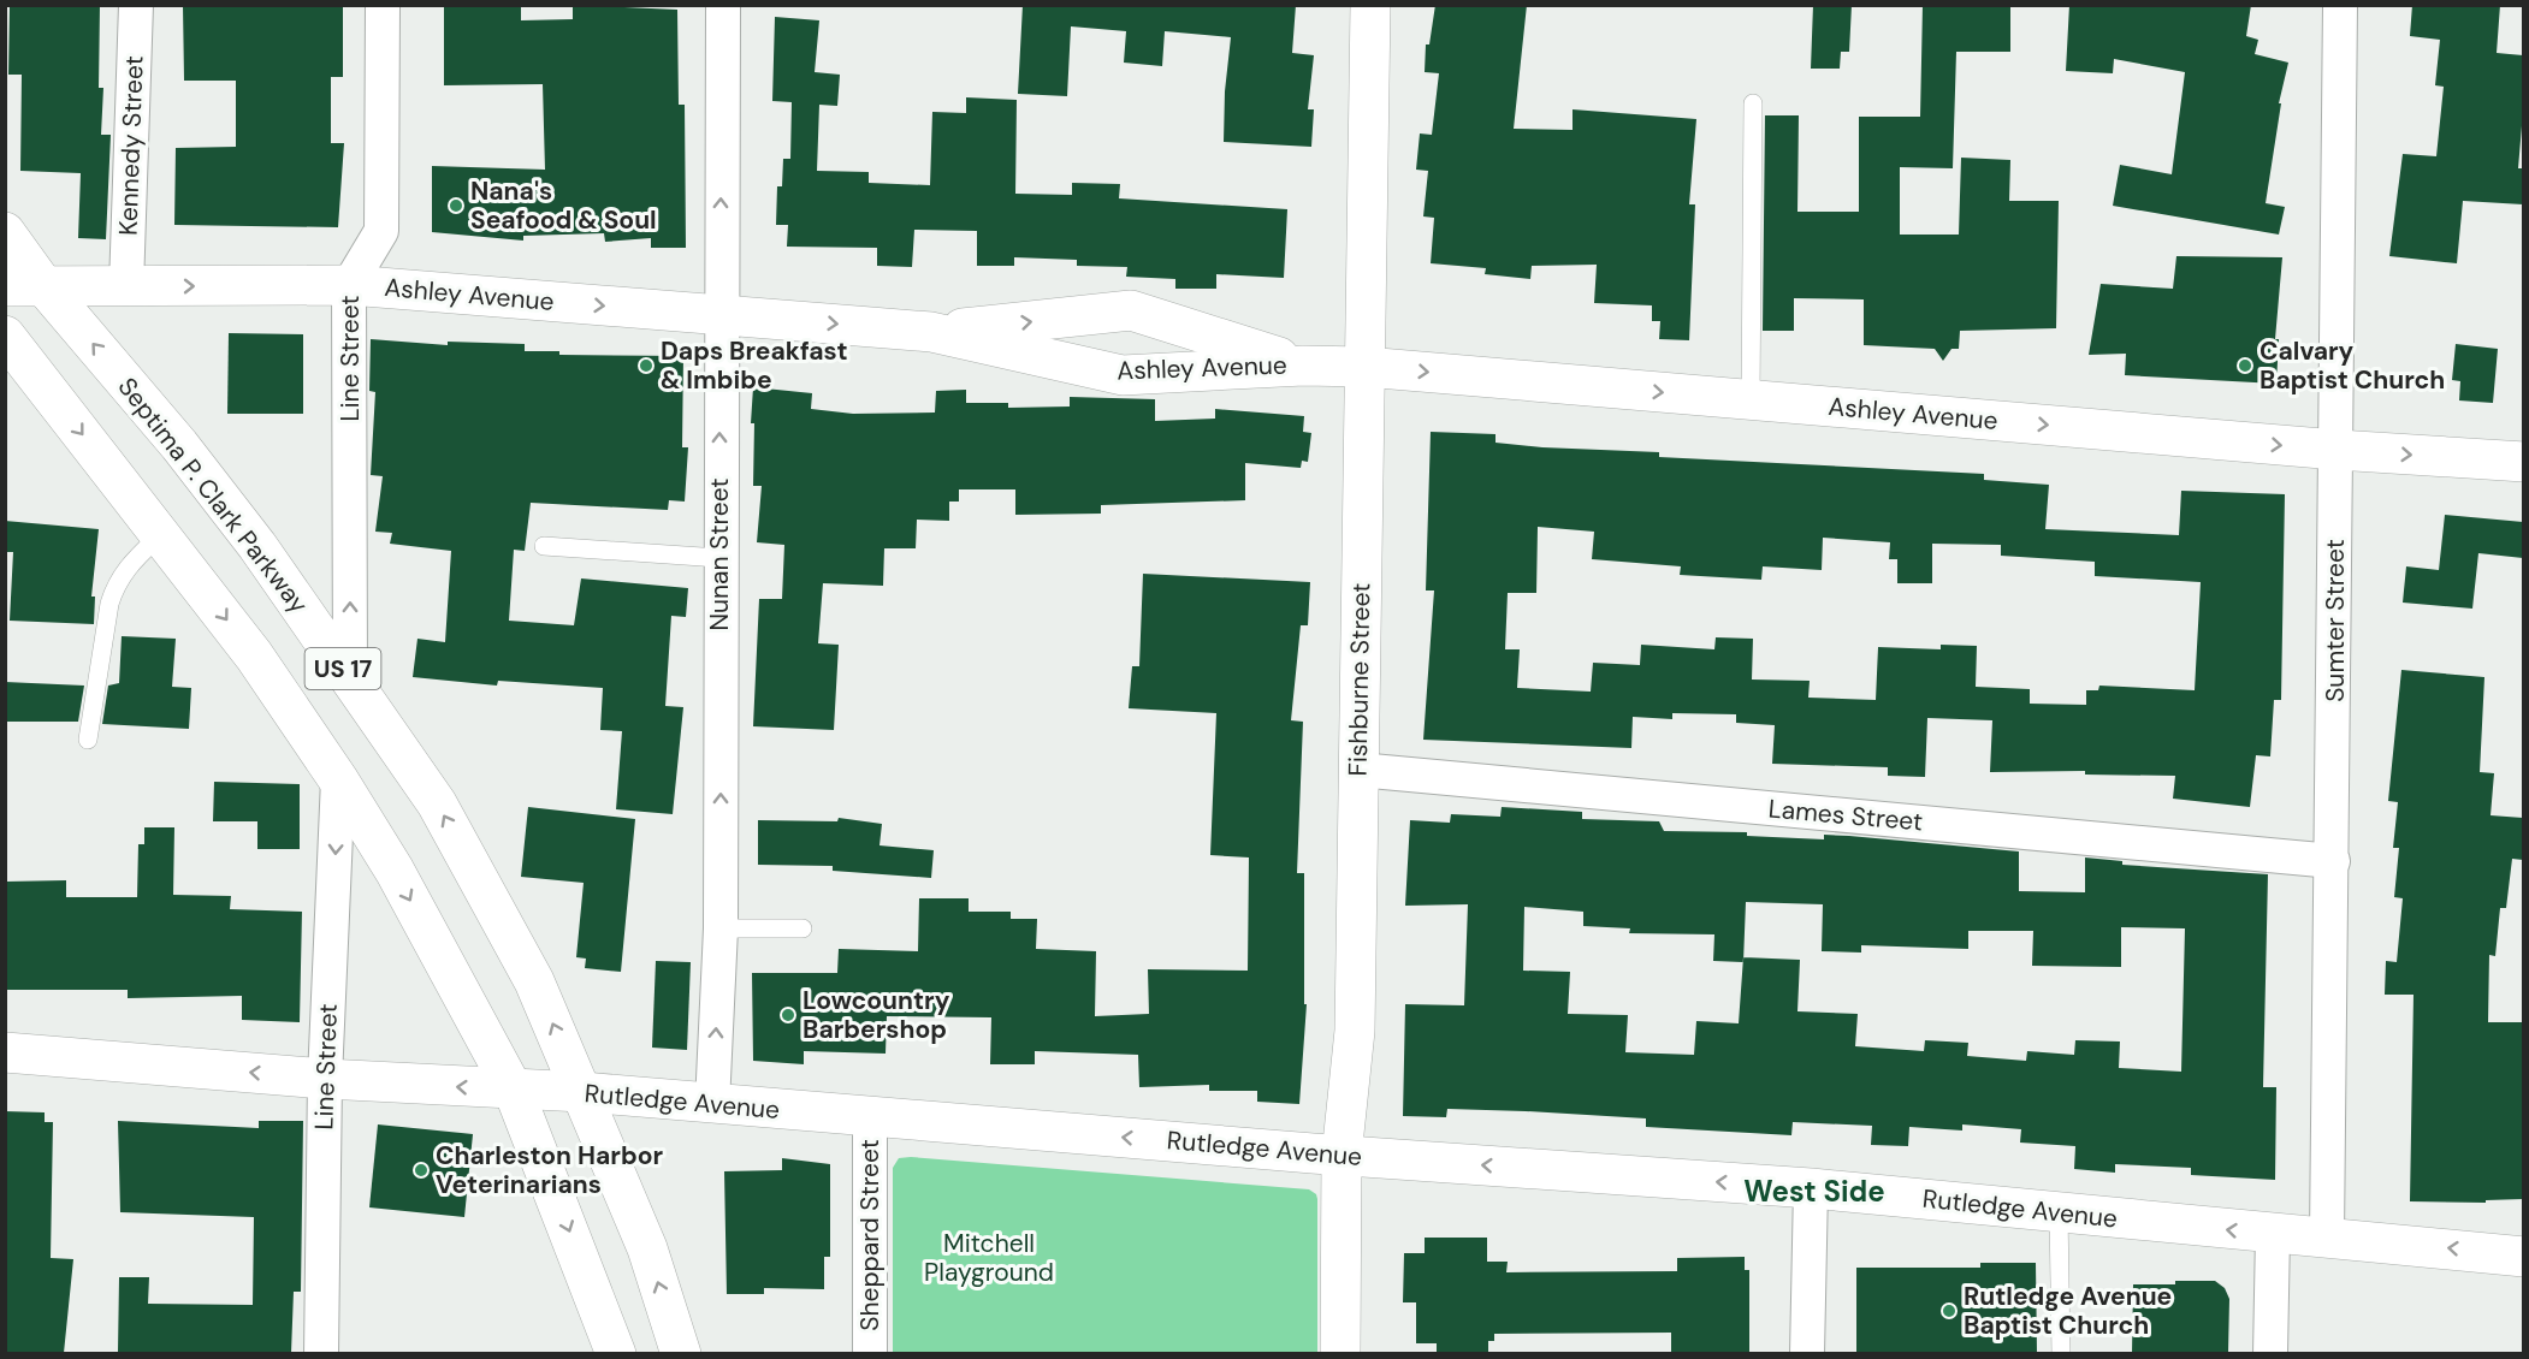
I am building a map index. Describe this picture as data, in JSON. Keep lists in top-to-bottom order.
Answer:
{
  "streets": {
    "main road": [
      "Ashley Avenue",
      "Septima P. Clark Parkway",
      "US 17",
      "Fishburne Street",
      "Rutledge Avenue"
    ],
    "street": [
      "Kennedy Street",
      "Line Street",
      "Nunan Street",
      "Sumter Street",
      "Lames Street",
      "Sheppard Street"
    ]
  },
  "crossings": [
    ["Kennedy Street", "Ashley Avenue"],
    ["Ashley Avenue", "Line Street"],
    ["Ashley Avenue", "Septima P. Clark Parkway"],
    ["Ashley Avenue", "Nunan Street"],
    ["Ashley Avenue", "Sumter Street"],
    ["Ashley Avenue", "Fishburne Street"],
    ["Line Street", "Septima P. Clark Parkway"],
    ["Line Street", "US 17"],
    ["Line Street", "Rutledge Avenue"],
    ["Septima P. Clark Parkway", "Rutledge Avenue"],
    ["Nunan Street", "Rutledge Avenue"],
    ["Sumter Street", "Lames Street"],
    ["Sumter Street", "Rutledge Avenue"],
    ["US 17", "Rutledge Avenue"],
    ["Fishburne Street", "Lames Street"],
    ["Fishburne Street", "Rutledge Avenue"],
    ["Rutledge Avenue", "Sheppard Street"]
  ],
  "one_way": ["Ashley Avenue", "Nunan Street", "Rutledge Avenue"],
  "districts": ["West Side"],
  "parks": ["Mitchell Playground"],
  "places": [
    "Nana's Seafood & Soul",
    "Daps Breakfast & Imbibe",
    "Calvary Baptist Church",
    "Lowcountry Barbershop",
    "Charleston Harbor Veterinarians",
    "Rutledge Avenue Baptist Church"
  ]
}
